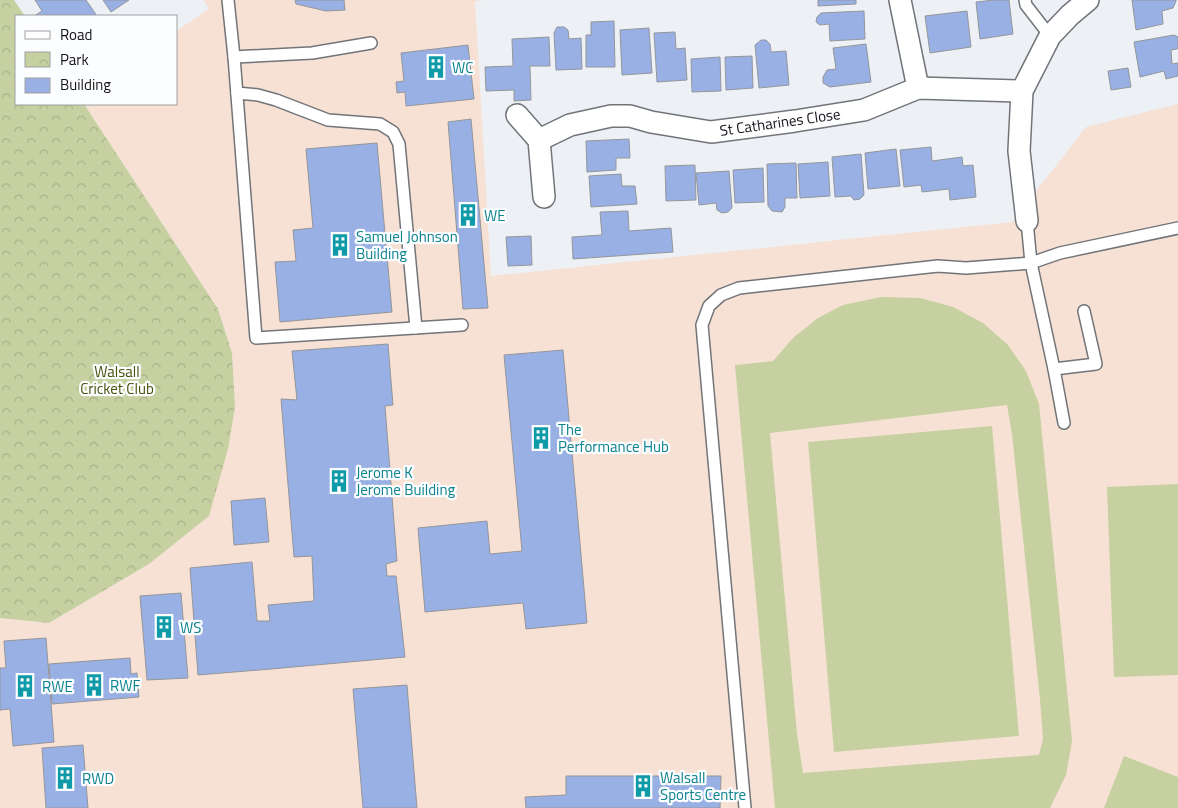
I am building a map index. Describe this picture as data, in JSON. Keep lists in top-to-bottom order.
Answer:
{
  "streets": {
    "street": ["St Catharines Close"]
  },
  "parks": ["Walsall Cricket Club"],
  "places": {
    "building": [
      "WC",
      "WE",
      "Samuel Johnson Building",
      "The Performance Hub",
      "Jerome K Jerome Building",
      "WS",
      "RWF",
      "RWE",
      "RWD",
      "Walsall Sports Centre"
    ]
  },
  "legend": ["Road", "Park", "Building"]
}
